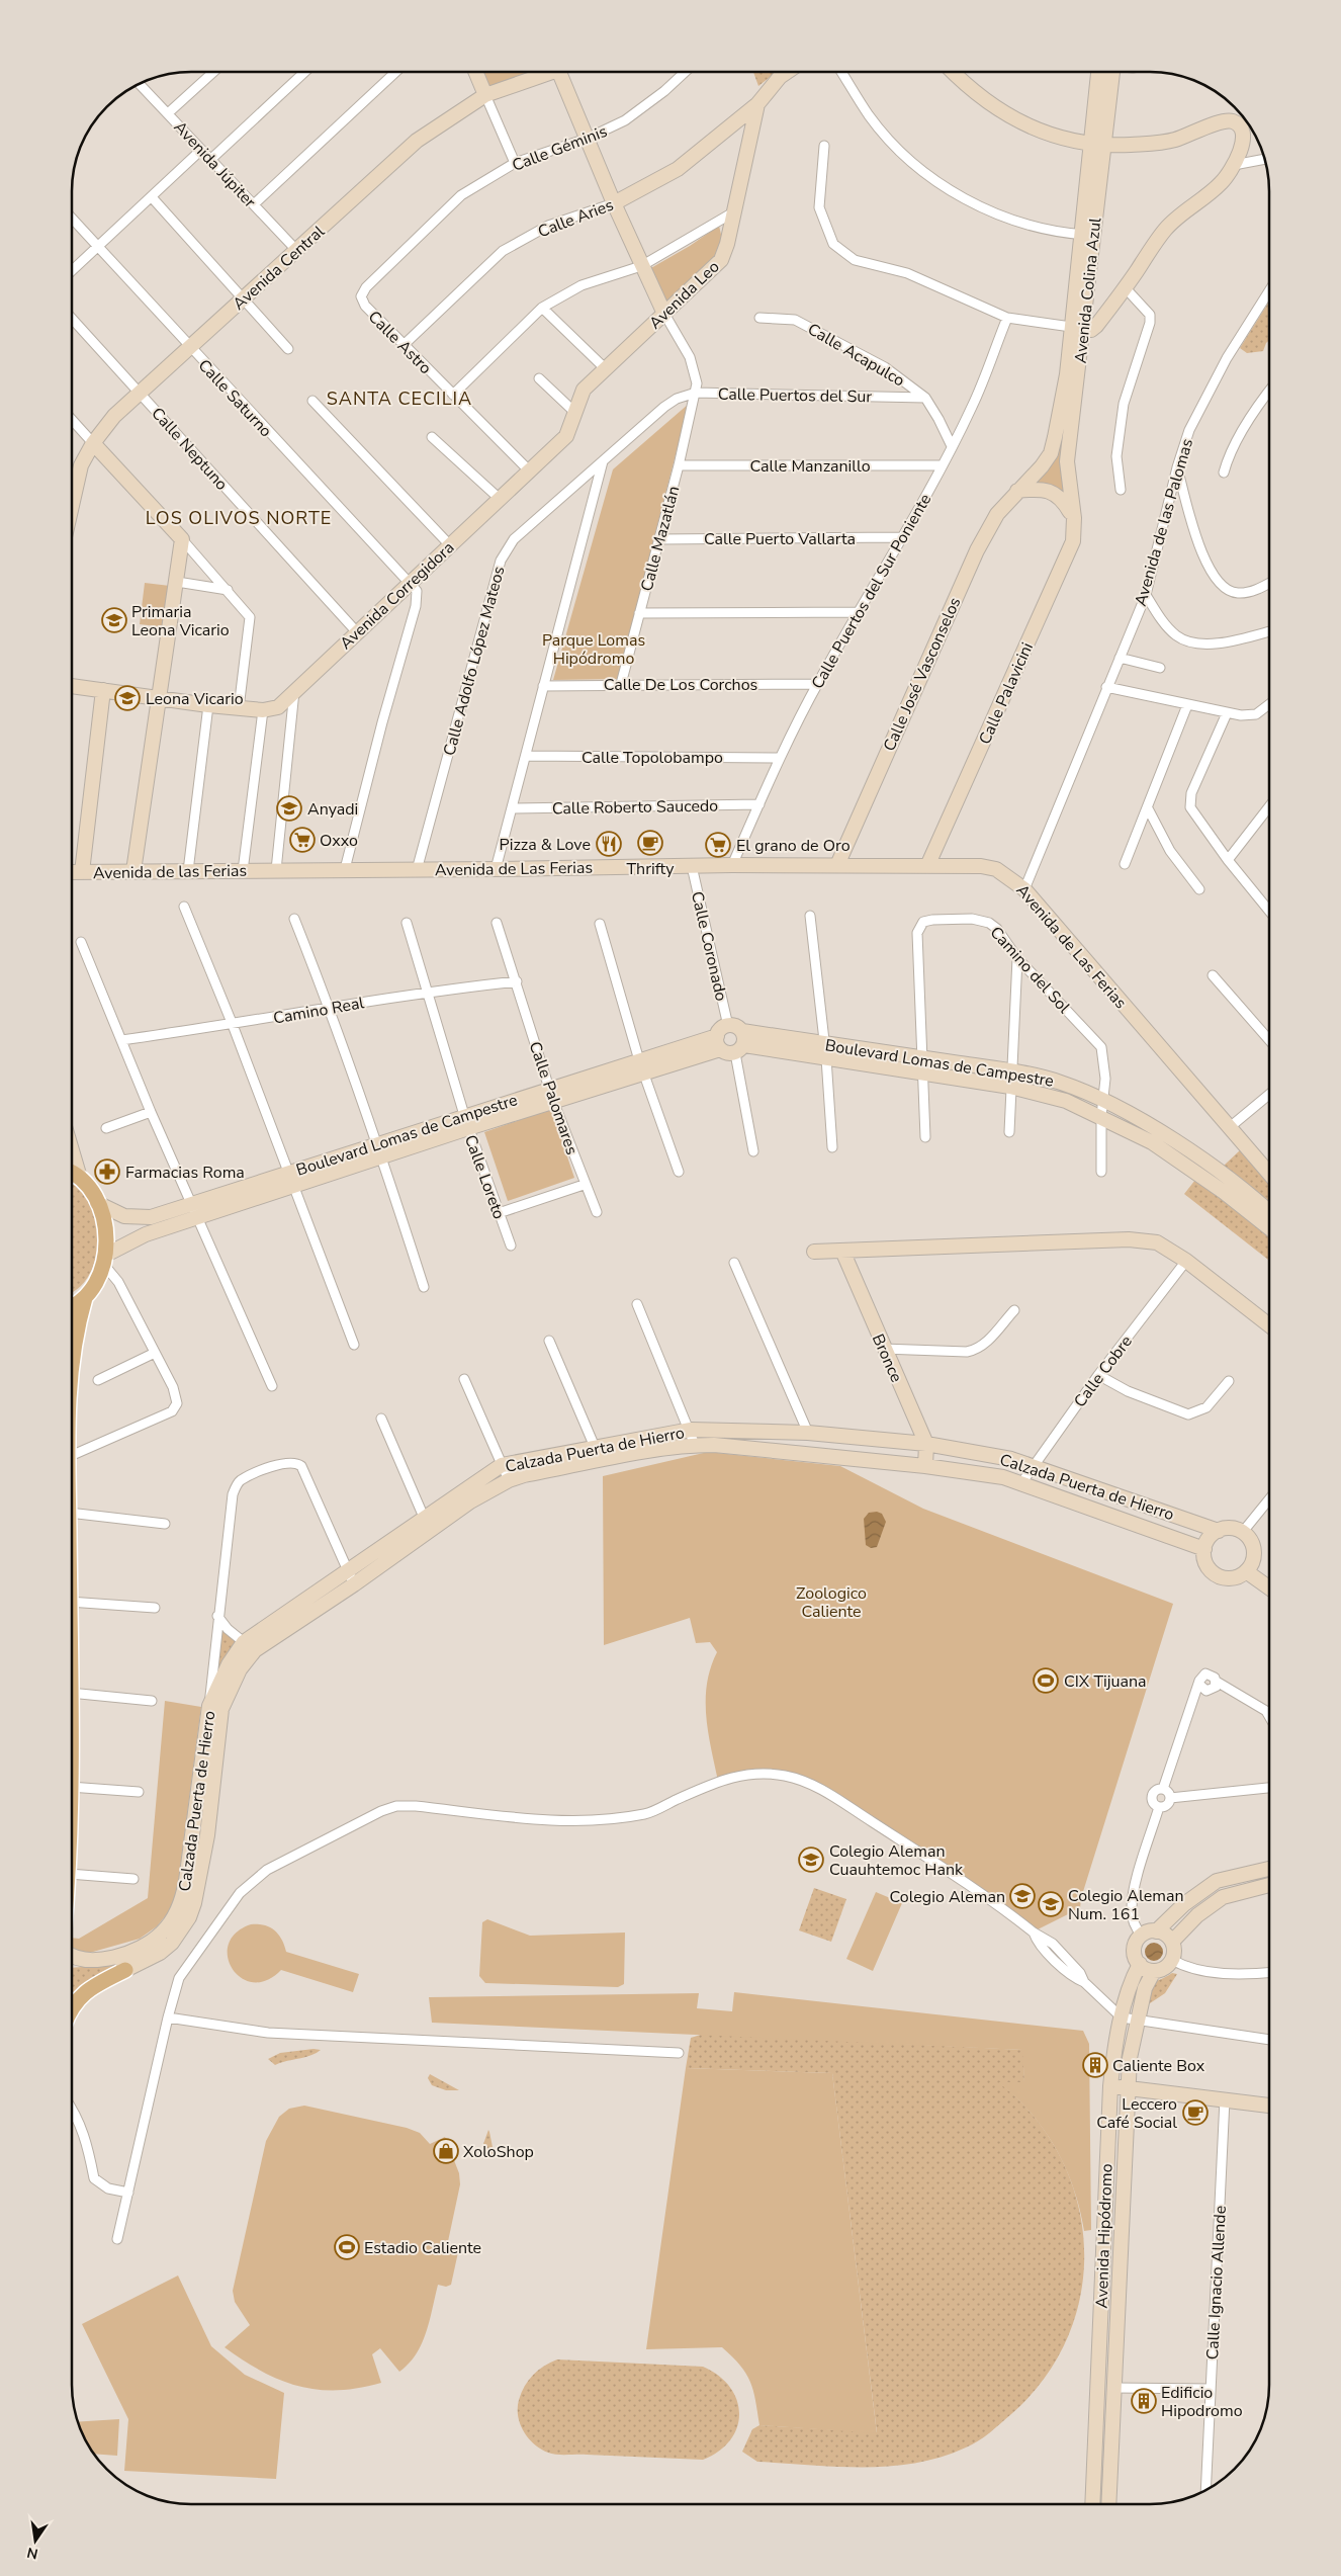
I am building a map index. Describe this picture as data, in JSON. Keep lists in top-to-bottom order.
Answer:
{
  "streets": {
    "street": [
      "Calle Géminis",
      "Avenida Júpiter",
      "Calle Aries",
      "Avenida Central",
      "Avenida Colina Azul",
      "Avenida Leo",
      "Calle Astro",
      "Calle Acapulco",
      "Calle Puertos del Sur",
      "Calle Saturno",
      "Calle Neptuno",
      "Calle Manzanillo",
      "Avenida de las Palomas",
      "Calle Mazatlán",
      "Calle Puerto Vallarta",
      "Calle Puertos del Sur Poniente",
      "Avenida Corregidora",
      "Calle Adolfo López Mateos",
      "Calle José Vasconselos",
      "Calle De Los Corchos",
      "Calle Palavicini",
      "Calle Topolobampo",
      "Calle Roberto Saucedo",
      "Avenida de Las Ferias",
      "Avenida de las Ferias",
      "Calle Coronado",
      "Camino del Sol",
      "Camino Real",
      "Boulevard Lomas de Campestre",
      "Calle Palomares",
      "Calle Loreto",
      "Bronce",
      "Calle Cobre",
      "Calzada Puerta de Hierro",
      "Avenida Hipódromo",
      "Calle Ignacio Allende"
    ]
  },
  "crossings": [
    ["Calle Géminis", "Calle Astro"],
    ["Avenida Júpiter", "Avenida Central"],
    ["Calle Aries", "Avenida Leo"],
    ["Calle Aries", "Calle Astro"],
    ["Avenida Central", "Calle Saturno"],
    ["Avenida Central", "Calle Neptuno"],
    ["Avenida Colina Azul", "Calle José Vasconselos"],
    ["Avenida Colina Azul", "Calle Palavicini"],
    ["Avenida Leo", "Calle Astro"],
    ["Avenida Leo", "Calle Mazatlán"],
    ["Avenida Leo", "Avenida Corregidora"],
    ["Calle Astro", "Avenida Corregidora"],
    ["Calle Acapulco", "Calle Puertos del Sur"],
    ["Calle Acapulco", "Calle Puertos del Sur Poniente"],
    ["Calle Puertos del Sur", "Calle Mazatlán"],
    ["Calle Puertos del Sur", "Calle Adolfo López Mateos"],
    ["Calle Saturno", "Avenida Corregidora"],
    ["Calle Neptuno", "Avenida Corregidora"],
    ["Calle Manzanillo", "Calle Mazatlán"],
    ["Calle Manzanillo", "Calle Puertos del Sur Poniente"],
    ["Avenida de las Palomas", "Avenida de Las Ferias"],
    ["Calle Mazatlán", "Calle Puerto Vallarta"],
    ["Calle Mazatlán", "Calle Adolfo López Mateos"],
    ["Calle Mazatlán", "Calle De Los Corchos"],
    ["Calle Puerto Vallarta", "Calle Puertos del Sur Poniente"],
    ["Calle Puertos del Sur Poniente", "Calle De Los Corchos"],
    ["Calle Puertos del Sur Poniente", "Calle Topolobampo"],
    ["Calle Puertos del Sur Poniente", "Calle Roberto Saucedo"],
    ["Calle Puertos del Sur Poniente", "Avenida de Las Ferias"],
    ["Calle Adolfo López Mateos", "Avenida de Las Ferias"],
    ["Calle José Vasconselos", "Avenida de Las Ferias"],
    ["Calle Palavicini", "Avenida de Las Ferias"],
    ["Avenida de Las Ferias", "Avenida de las Ferias"],
    ["Avenida de Las Ferias", "Calle Coronado"],
    ["Camino del Sol", "Boulevard Lomas de Campestre"],
    ["Camino Real", "Calle Palomares"],
    ["Camino Real", "Calle Loreto"],
    ["Boulevard Lomas de Campestre", "Calle Palomares"],
    ["Boulevard Lomas de Campestre", "Calle Loreto"],
    ["Bronce", "Calzada Puerta de Hierro"],
    ["Calle Cobre", "Calzada Puerta de Hierro"]
  ],
  "districts": ["SANTA CECILIA", "LOS OLIVOS NORTE"],
  "parks": ["Parque Lomas Hipódromo", "Zoologico Caliente"],
  "places": {
    "school or university": [
      "Primaria Leona Vicario",
      "Leona Vicario",
      "Anyadi",
      "Colegio Aleman Cuauhtemoc Hank",
      "Colegio Aleman",
      "Colegio Aleman Num. 161"
    ],
    "supermarket": ["Oxxo", "El grano de Oro"],
    "cafe": ["Thrifty", "Leccero Café Social"],
    "restaurant": ["Pizza & Love"],
    "pharmacy": ["Farmacias Roma"],
    "sports": ["CIX Tijuana", "Estadio Caliente"],
    "building": ["Caliente Box", "Edificio Hipodromo"],
    "shop": ["XoloShop"]
  },
  "north": "bottom"
}
